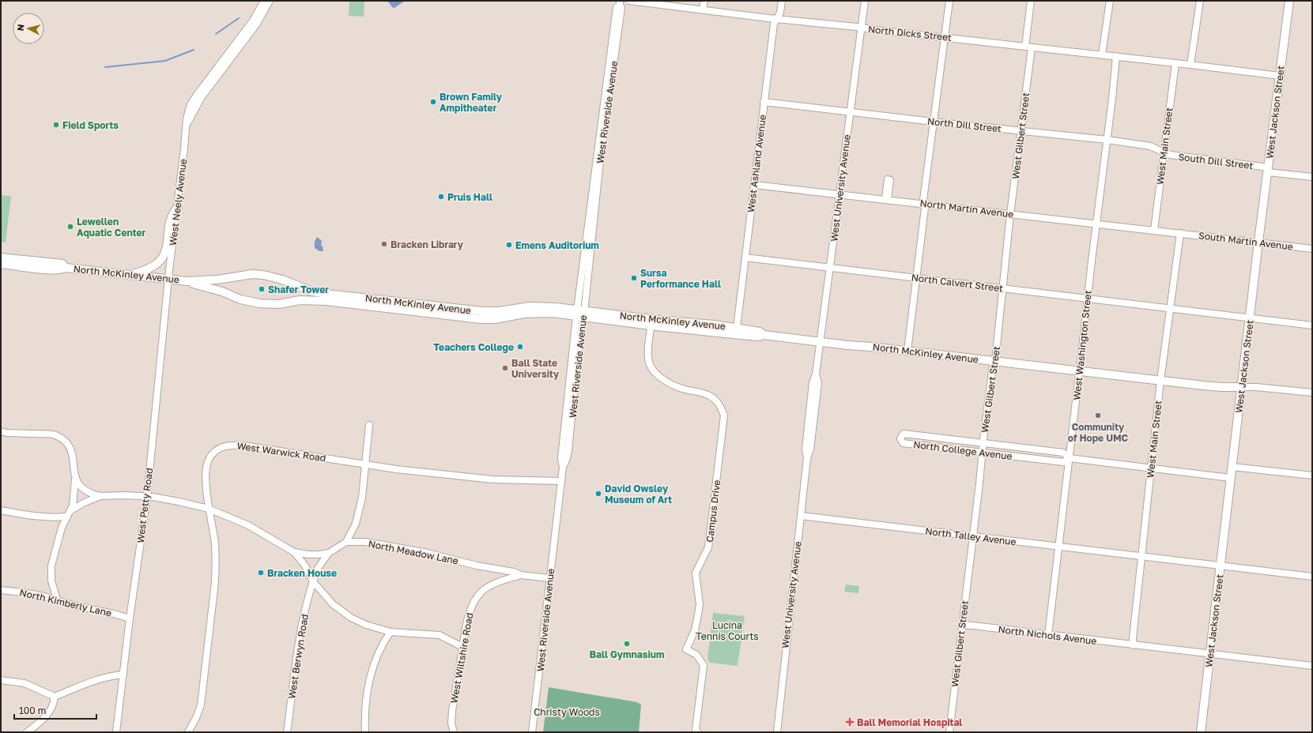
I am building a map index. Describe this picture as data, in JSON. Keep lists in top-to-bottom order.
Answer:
{
  "streets": {
    "main road": ["West Jackson Street", "North McKinley Avenue"],
    "street": [
      "North Dicks Street",
      "West Riverside Avenue",
      "North Dill Street",
      "West Gilbert Street",
      "West Main Street",
      "South Dill Street",
      "West Ashland Avenue",
      "West University Avenue",
      "West Neely Avenue",
      "North Martin Avenue",
      "South Martin Avenue",
      "North Calvert Street",
      "West Washington Street",
      "North College Avenue",
      "West Warwick Road",
      "West Petty Road",
      "Campus Drive",
      "North Talley Avenue",
      "North Meadow Lane",
      "North Kimberly Lane",
      "North Nichols Avenue",
      "West Berwyn Road",
      "West Wiltshire Road"
    ]
  },
  "crossings": [
    ["North Dicks Street", "West Jackson Street"],
    ["North Dicks Street", "West Gilbert Street"],
    ["North Dicks Street", "West Main Street"],
    ["North Dicks Street", "West Ashland Avenue"],
    ["North Dicks Street", "West University Avenue"],
    ["North Dicks Street", "West Washington Street"],
    ["West Riverside Avenue", "North McKinley Avenue"],
    ["West Riverside Avenue", "West Warwick Road"],
    ["West Riverside Avenue", "North Meadow Lane"],
    ["West Jackson Street", "South Dill Street"],
    ["West Jackson Street", "South Martin Avenue"],
    ["West Jackson Street", "North McKinley Avenue"],
    ["West Jackson Street", "North Calvert Street"],
    ["West Jackson Street", "North College Avenue"],
    ["West Jackson Street", "North Talley Avenue"],
    ["West Jackson Street", "North Nichols Avenue"],
    ["North Dill Street", "West Gilbert Street"],
    ["North Dill Street", "West Main Street"],
    ["North Dill Street", "South Dill Street"],
    ["North Dill Street", "West Ashland Avenue"],
    ["North Dill Street", "West University Avenue"],
    ["North Dill Street", "West Washington Street"],
    ["West Gilbert Street", "North Martin Avenue"],
    ["West Gilbert Street", "North McKinley Avenue"],
    ["West Gilbert Street", "North Calvert Street"],
    ["West Gilbert Street", "North College Avenue"],
    ["West Gilbert Street", "North Talley Avenue"],
    ["West Gilbert Street", "North Nichols Avenue"],
    ["West Main Street", "South Dill Street"],
    ["West Main Street", "North Martin Avenue"],
    ["West Main Street", "South Martin Avenue"],
    ["West Main Street", "North McKinley Avenue"],
    ["West Main Street", "North Calvert Street"],
    ["West Main Street", "North College Avenue"],
    ["West Main Street", "North Talley Avenue"],
    ["West Main Street", "North Nichols Avenue"],
    ["West Ashland Avenue", "North Martin Avenue"],
    ["West Ashland Avenue", "North McKinley Avenue"],
    ["West Ashland Avenue", "North Calvert Street"],
    ["West University Avenue", "North Martin Avenue"],
    ["West University Avenue", "North McKinley Avenue"],
    ["West University Avenue", "North Calvert Street"],
    ["West University Avenue", "North Talley Avenue"],
    ["West Neely Avenue", "North McKinley Avenue"],
    ["West Neely Avenue", "West Petty Road"],
    ["North Martin Avenue", "South Martin Avenue"],
    ["North Martin Avenue", "West Washington Street"],
    ["North McKinley Avenue", "West Washington Street"],
    ["North McKinley Avenue", "West Petty Road"],
    ["North McKinley Avenue", "Campus Drive"],
    ["North Calvert Street", "West Washington Street"],
    ["West Washington Street", "North College Avenue"],
    ["West Washington Street", "North Talley Avenue"],
    ["West Washington Street", "North Nichols Avenue"],
    ["West Petty Road", "North Kimberly Lane"],
    ["North Meadow Lane", "West Wiltshire Road"]
  ],
  "parks": ["Lucina Tennis Courts", "Christy Woods"],
  "places": {
    "other": [
      "Brown Family Ampitheater",
      "Field Sports",
      "Pruis Hall",
      "Lewellen Aquatic Center",
      "Bracken Library",
      "Emens Auditorium",
      "Sursa Performance Hall",
      "Shafer Tower",
      "Teachers College",
      "Ball State University",
      "Community of Hope UMC",
      "David Owsley Museum of Art",
      "Bracken House",
      "Ball Gymnasium"
    ],
    "health": ["Ball Memorial Hospital"]
  },
  "scale_bar": "100 m",
  "north": "left"
}
